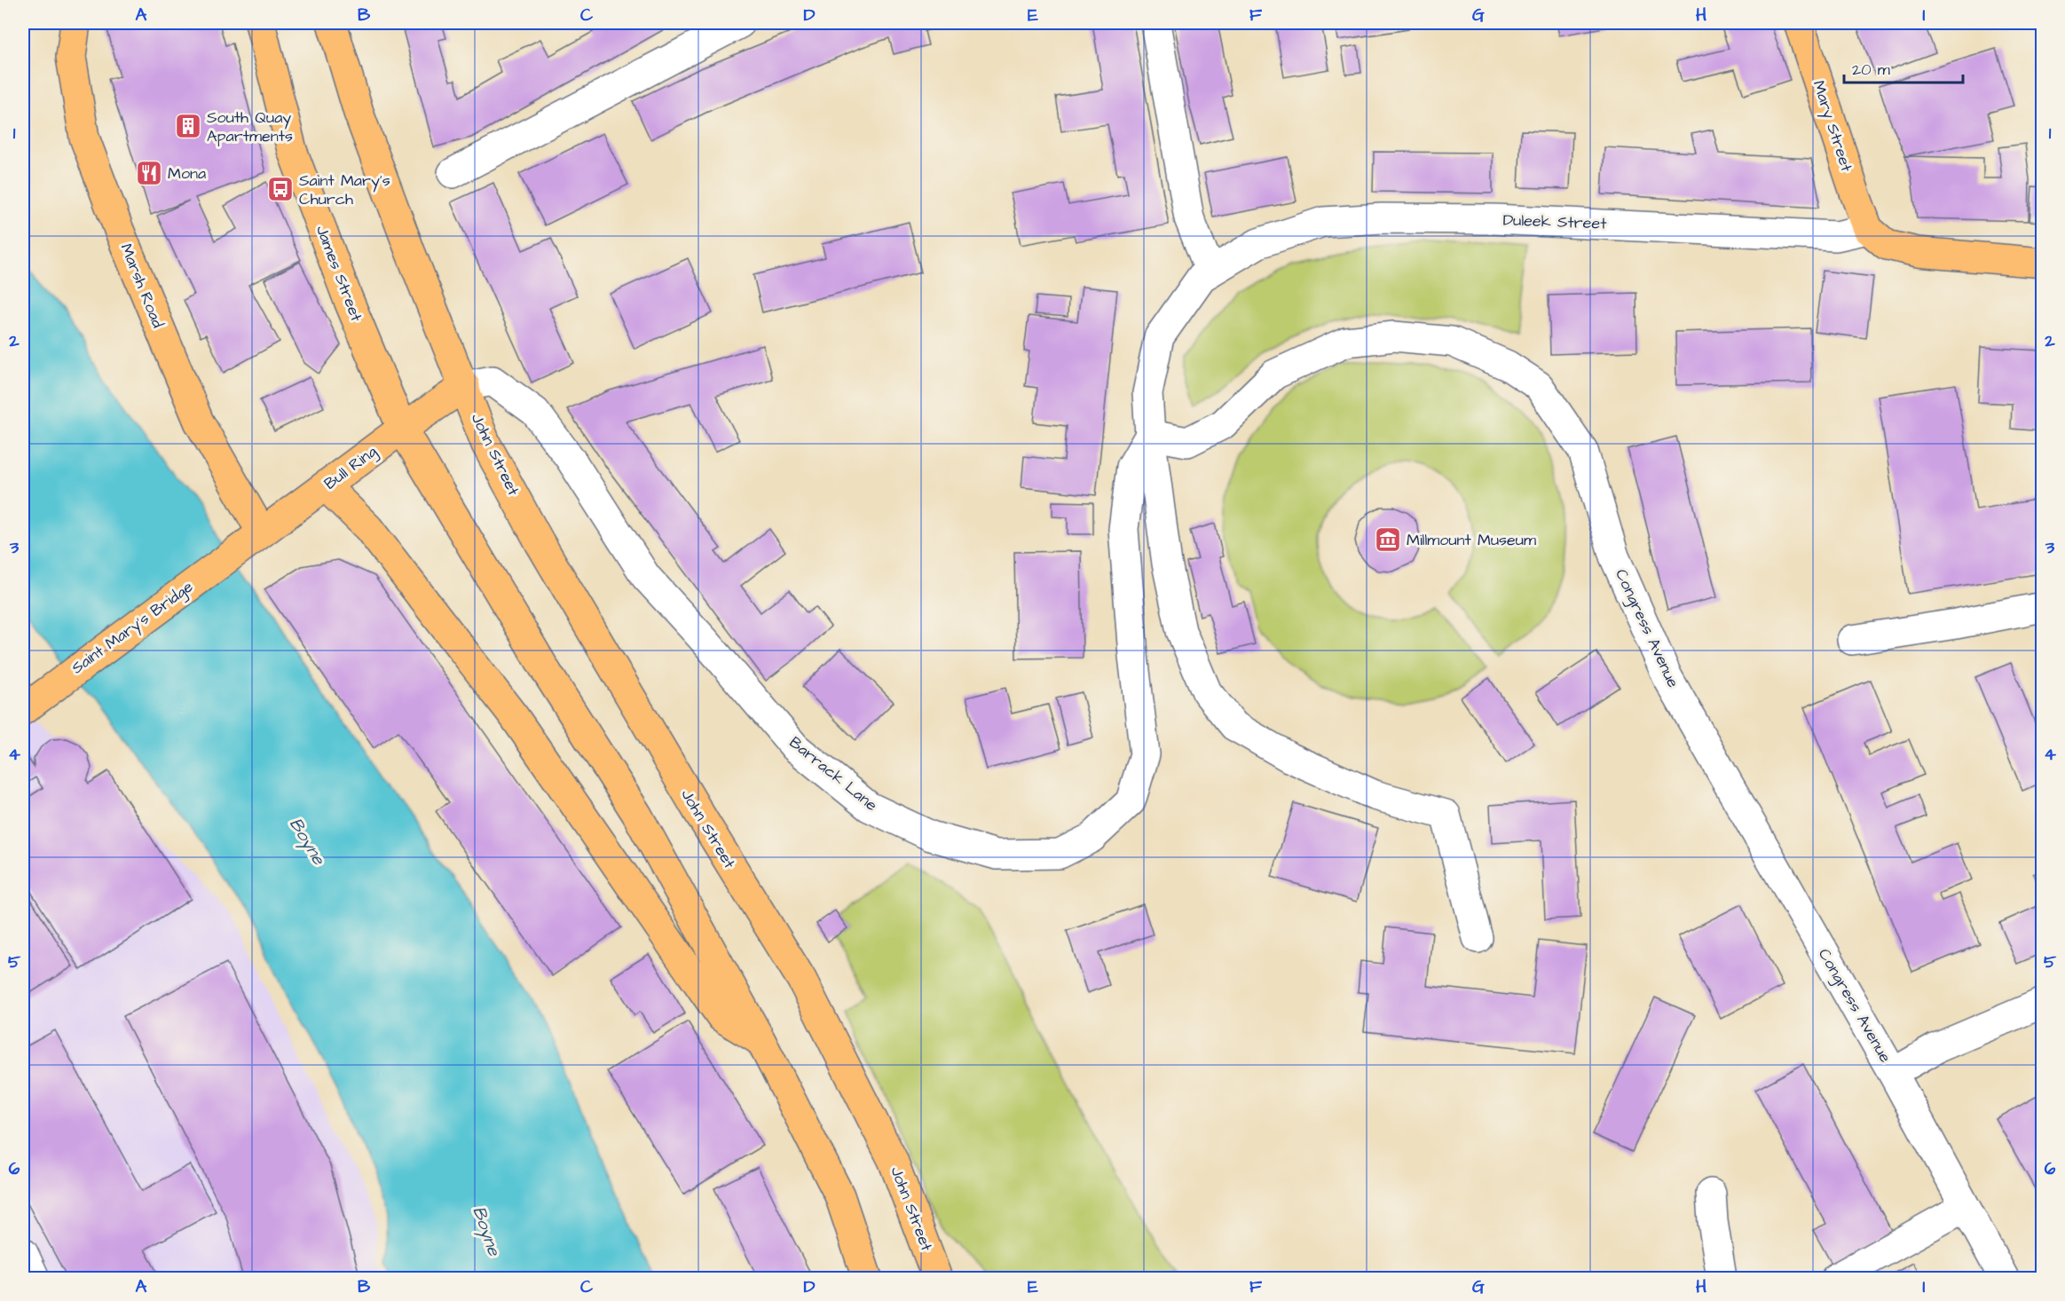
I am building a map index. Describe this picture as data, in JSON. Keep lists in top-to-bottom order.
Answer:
{
  "streets": {
    "main road": [
      "Mary Street",
      "James Street",
      "Marsh Road",
      "John Street",
      "Bull Ring",
      "Saint Mary's Bridge"
    ],
    "street": ["Duleek Street", "Congress Avenue", "Barrack Lane"]
  },
  "crossings": [
    ["Mary Street", "Duleek Street"],
    ["Duleek Street", "Congress Avenue"],
    ["Duleek Street", "Barrack Lane"],
    ["James Street", "Bull Ring"],
    ["Marsh Road", "Bull Ring"],
    ["John Street", "Bull Ring"],
    ["John Street", "Barrack Lane"],
    ["Bull Ring", "Saint Mary's Bridge"],
    ["Bull Ring", "Barrack Lane"],
    ["Congress Avenue", "Barrack Lane"]
  ],
  "water": ["Boyne"],
  "places": {
    "building": ["South Quay Apartments"],
    "restaurant": ["Mona"],
    "bus stop": ["Saint Mary's Church"],
    "museum": ["Millmount Museum"]
  },
  "scale_bar": "20 m",
  "grid": {
    "columns": [
      "A",
      "B",
      "C",
      "D",
      "E",
      "F",
      "G",
      "H",
      "I"
    ],
    "rows": [
      "1",
      "2",
      "3",
      "4",
      "5",
      "6"
    ]
  }
}
